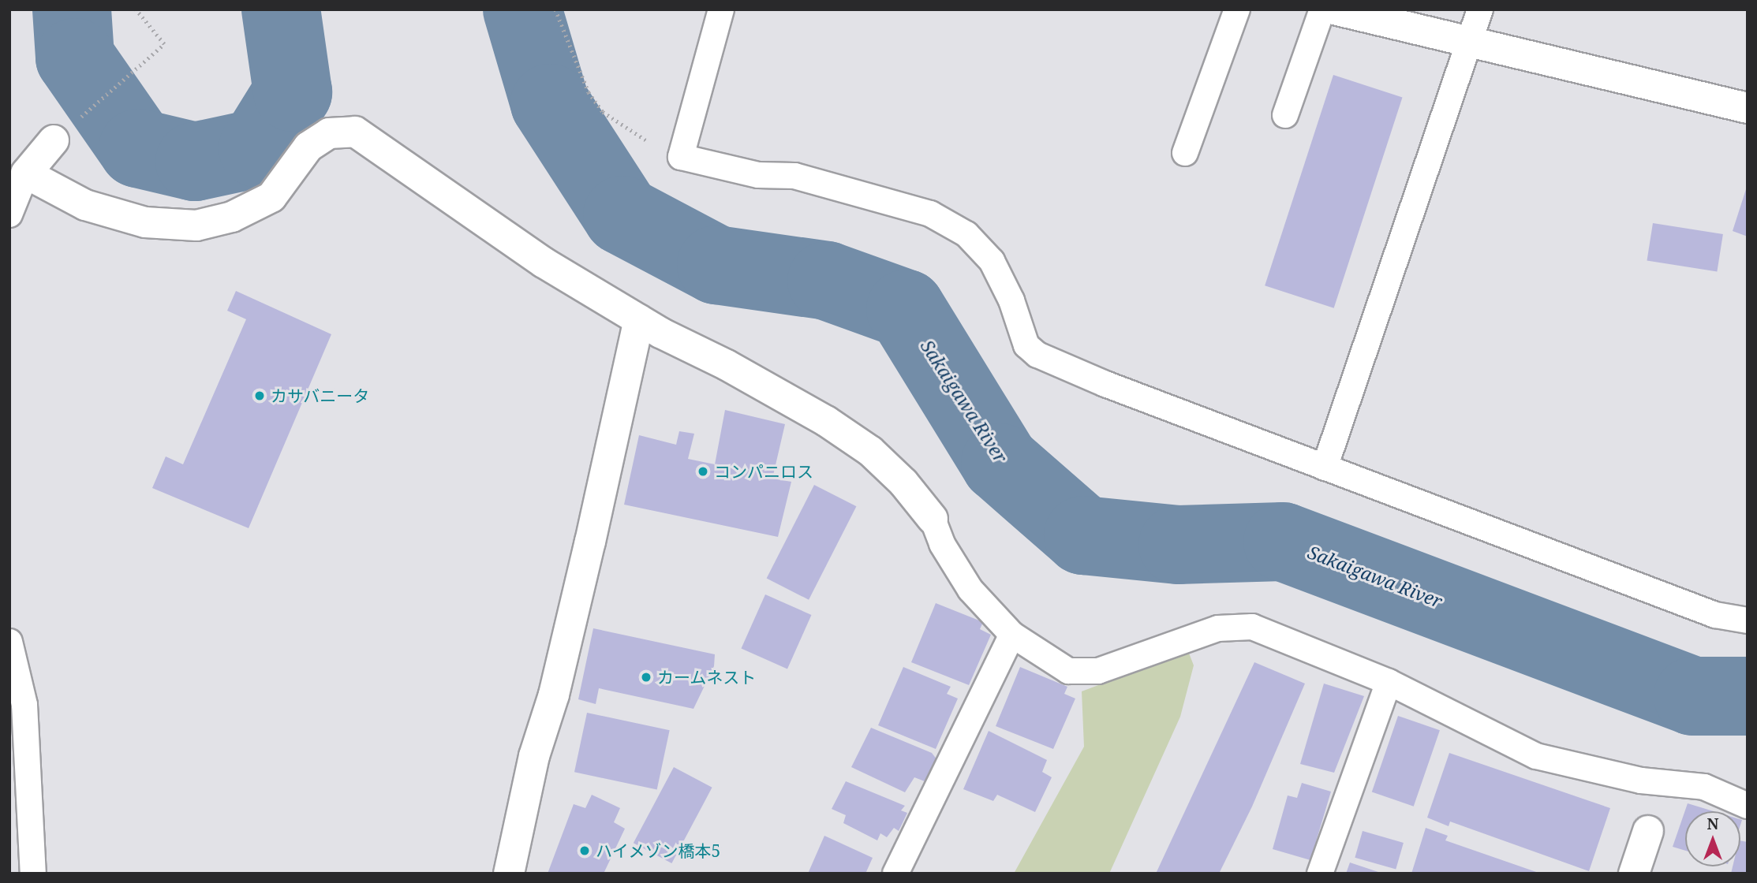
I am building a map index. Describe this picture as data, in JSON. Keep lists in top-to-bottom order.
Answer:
{
  "water": ["Sakaigawa River"],
  "places": [
    "カサバニータ",
    "コンパニロス",
    "カームネスト",
    "ハイメゾン橋本5"
  ],
  "north": "top"
}
